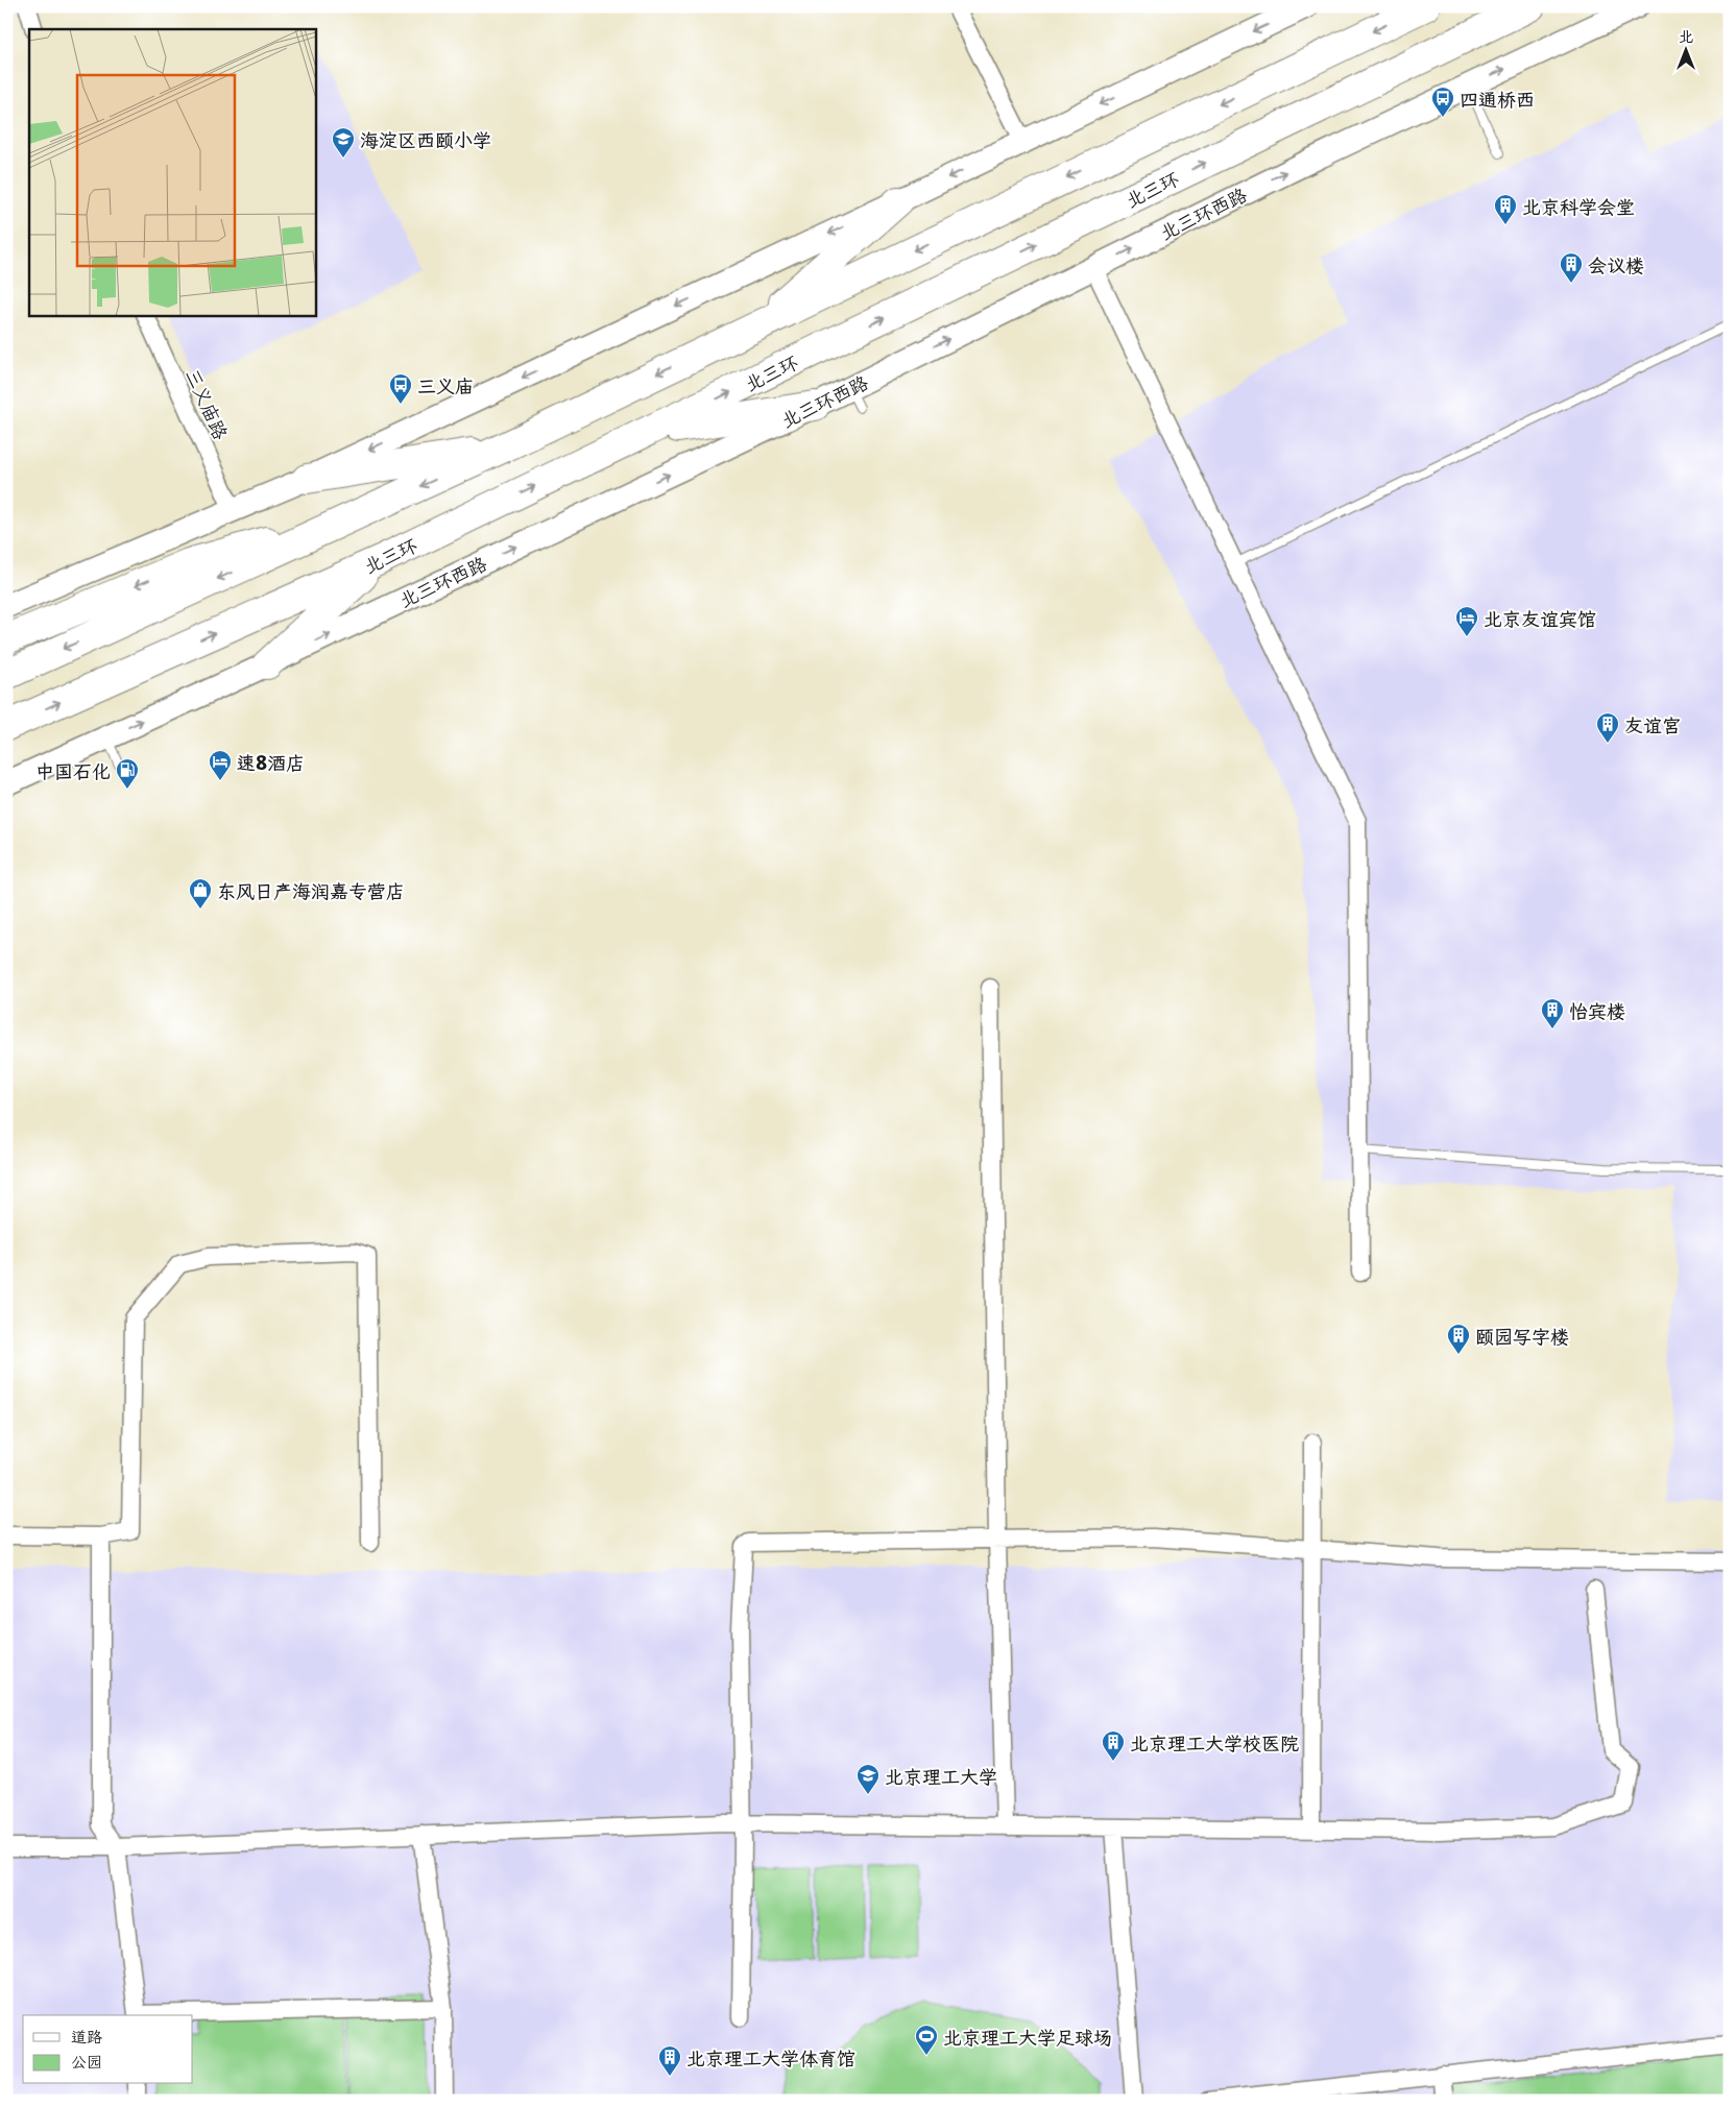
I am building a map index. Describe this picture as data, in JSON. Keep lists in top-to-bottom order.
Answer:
{
  "streets": {
    "highway": ["北三环"],
    "street": ["北三环西路", "三义庙路"]
  },
  "places": {
    "bus stop": ["四通桥西", "三义庙"],
    "school or university": ["海淀区西颐小学", "北京理工大学"],
    "building": [
      "北京科学会堂",
      "会议楼",
      "友谊宫",
      "怡宾楼",
      "颐园写字楼",
      "北京理工大学校医院",
      "北京理工大学体育馆"
    ],
    "hotel": ["北京友谊宾馆", "速8酒店"],
    "fuel station": ["中国石化"],
    "shop": ["东风日产海润嘉专营店"],
    "sports": ["北京理工大学足球场"]
  },
  "legend": ["道路", "公园"],
  "north": "top"
}
